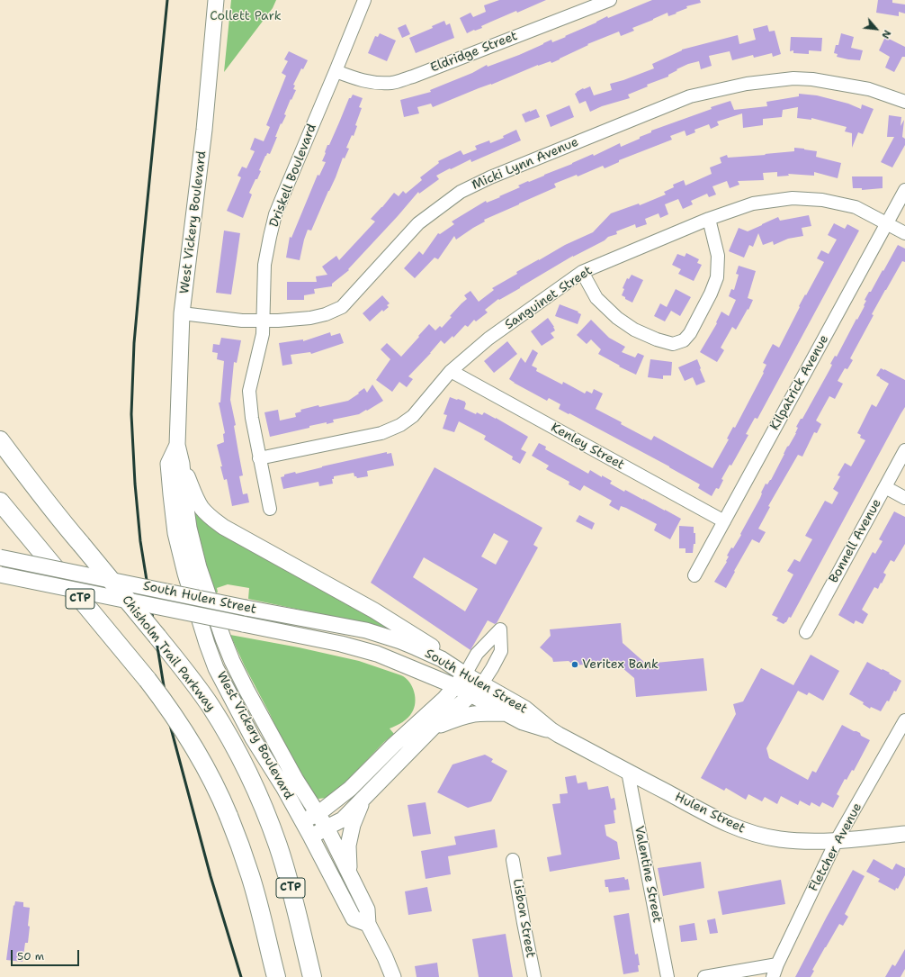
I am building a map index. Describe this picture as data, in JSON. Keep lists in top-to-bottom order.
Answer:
{
  "streets": {
    "highway": ["CTP", "Chisholm Trail Parkway"],
    "main road": ["West Vickery Boulevard", "South Hulen Street", "Hulen Street"],
    "street": [
      "Eldridge Street",
      "Micki Lynn Avenue",
      "Driskell Boulevard",
      "Sanguinet Street",
      "Kilpatrick Avenue",
      "Kenley Street",
      "Bonnell Avenue",
      "Fletcher Avenue",
      "Valentine Street",
      "Lisbon Street"
    ]
  },
  "crossings": [
    ["Eldridge Street", "Driskell Boulevard"],
    ["Micki Lynn Avenue", "Driskell Boulevard"],
    ["Micki Lynn Avenue", "West Vickery Boulevard"],
    ["Driskell Boulevard", "Sanguinet Street"],
    ["Sanguinet Street", "Kilpatrick Avenue"],
    ["Sanguinet Street", "Kenley Street"],
    ["Kilpatrick Avenue", "Kenley Street"],
    ["South Hulen Street", "Hulen Street"],
    ["Hulen Street", "Fletcher Avenue"],
    ["Hulen Street", "Valentine Street"]
  ],
  "parks": ["Collett Park"],
  "places": ["Veritex Bank"],
  "scale_bar": "50 m",
  "north": "bottom right"
}
